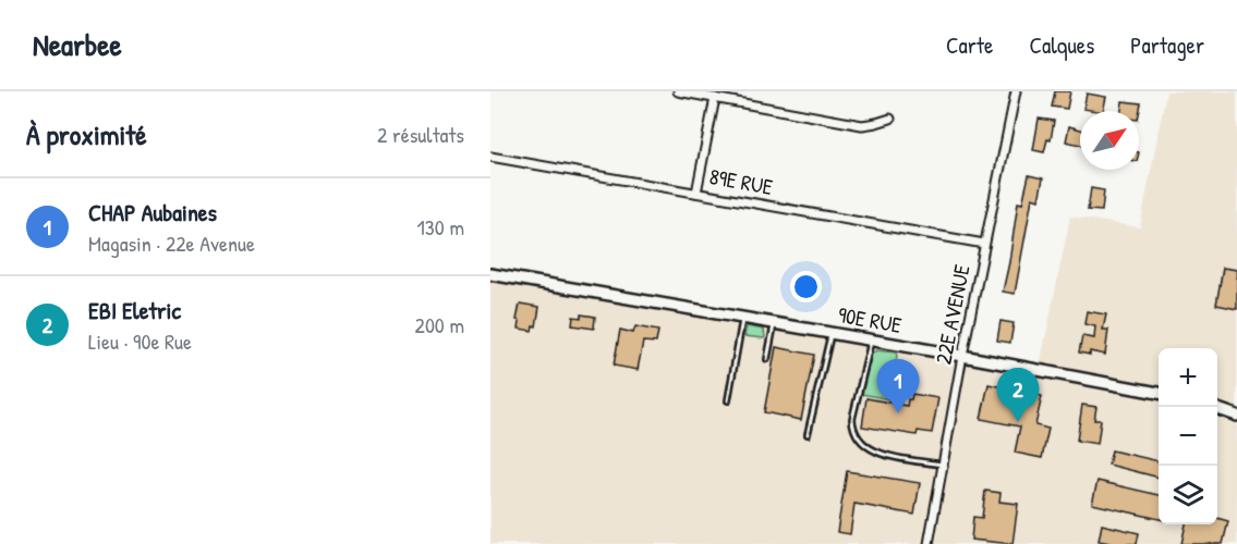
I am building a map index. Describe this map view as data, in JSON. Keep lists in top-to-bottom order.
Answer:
{
  "streets": {
    "street": ["89E RUE", "22E AVENUE", "90E RUE"]
  },
  "crossings": [
    ["89E RUE", "22E AVENUE"],
    ["22E AVENUE", "90E RUE"]
  ],
  "north": "top right",
  "page": {
    "header": "Nearbee",
    "nav": ["Carte", "Calques", "Partager"],
    "heading": ["À proximité", "2 résultats"],
    "list": [
      {
        "mark": "1",
        "name": "CHAP Aubaines",
        "note": "Magasin · 22e Avenue",
        "value": "130 m"
      },
      {
        "mark": "2",
        "name": "EBI Eletric",
        "note": "Lieu · 90e Rue",
        "value": "200 m"
      }
    ],
    "map_buttons": ["+", "−"],
    "pins": ["1", "2"]
  }
}
